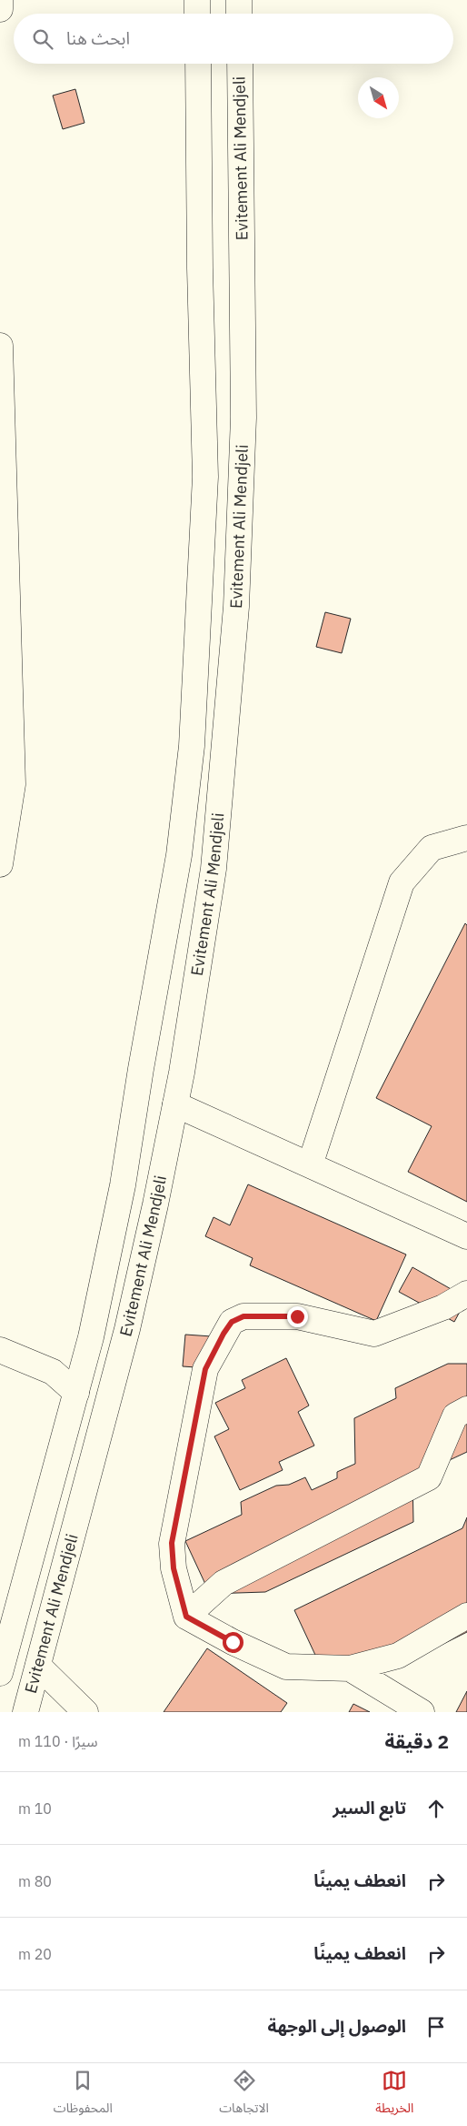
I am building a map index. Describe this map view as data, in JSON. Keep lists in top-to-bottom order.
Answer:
{
  "streets": {
    "main road": ["Evitement Ali Mendjeli"]
  },
  "north": "bottom right",
  "page": {
    "search": "ابحث هنا",
    "heading": ["2 دقيقة", "سيرًا · 110 m"],
    "list": [
      ["تابع السير", "10 m"],
      ["انعطف يمينًا", "80 m"],
      ["انعطف يمينًا", "20 m"],
      "الوصول إلى الوجهة"
    ],
    "nav": ["الخريطة", "الاتجاهات", "المحفوظات"]
  }
}
